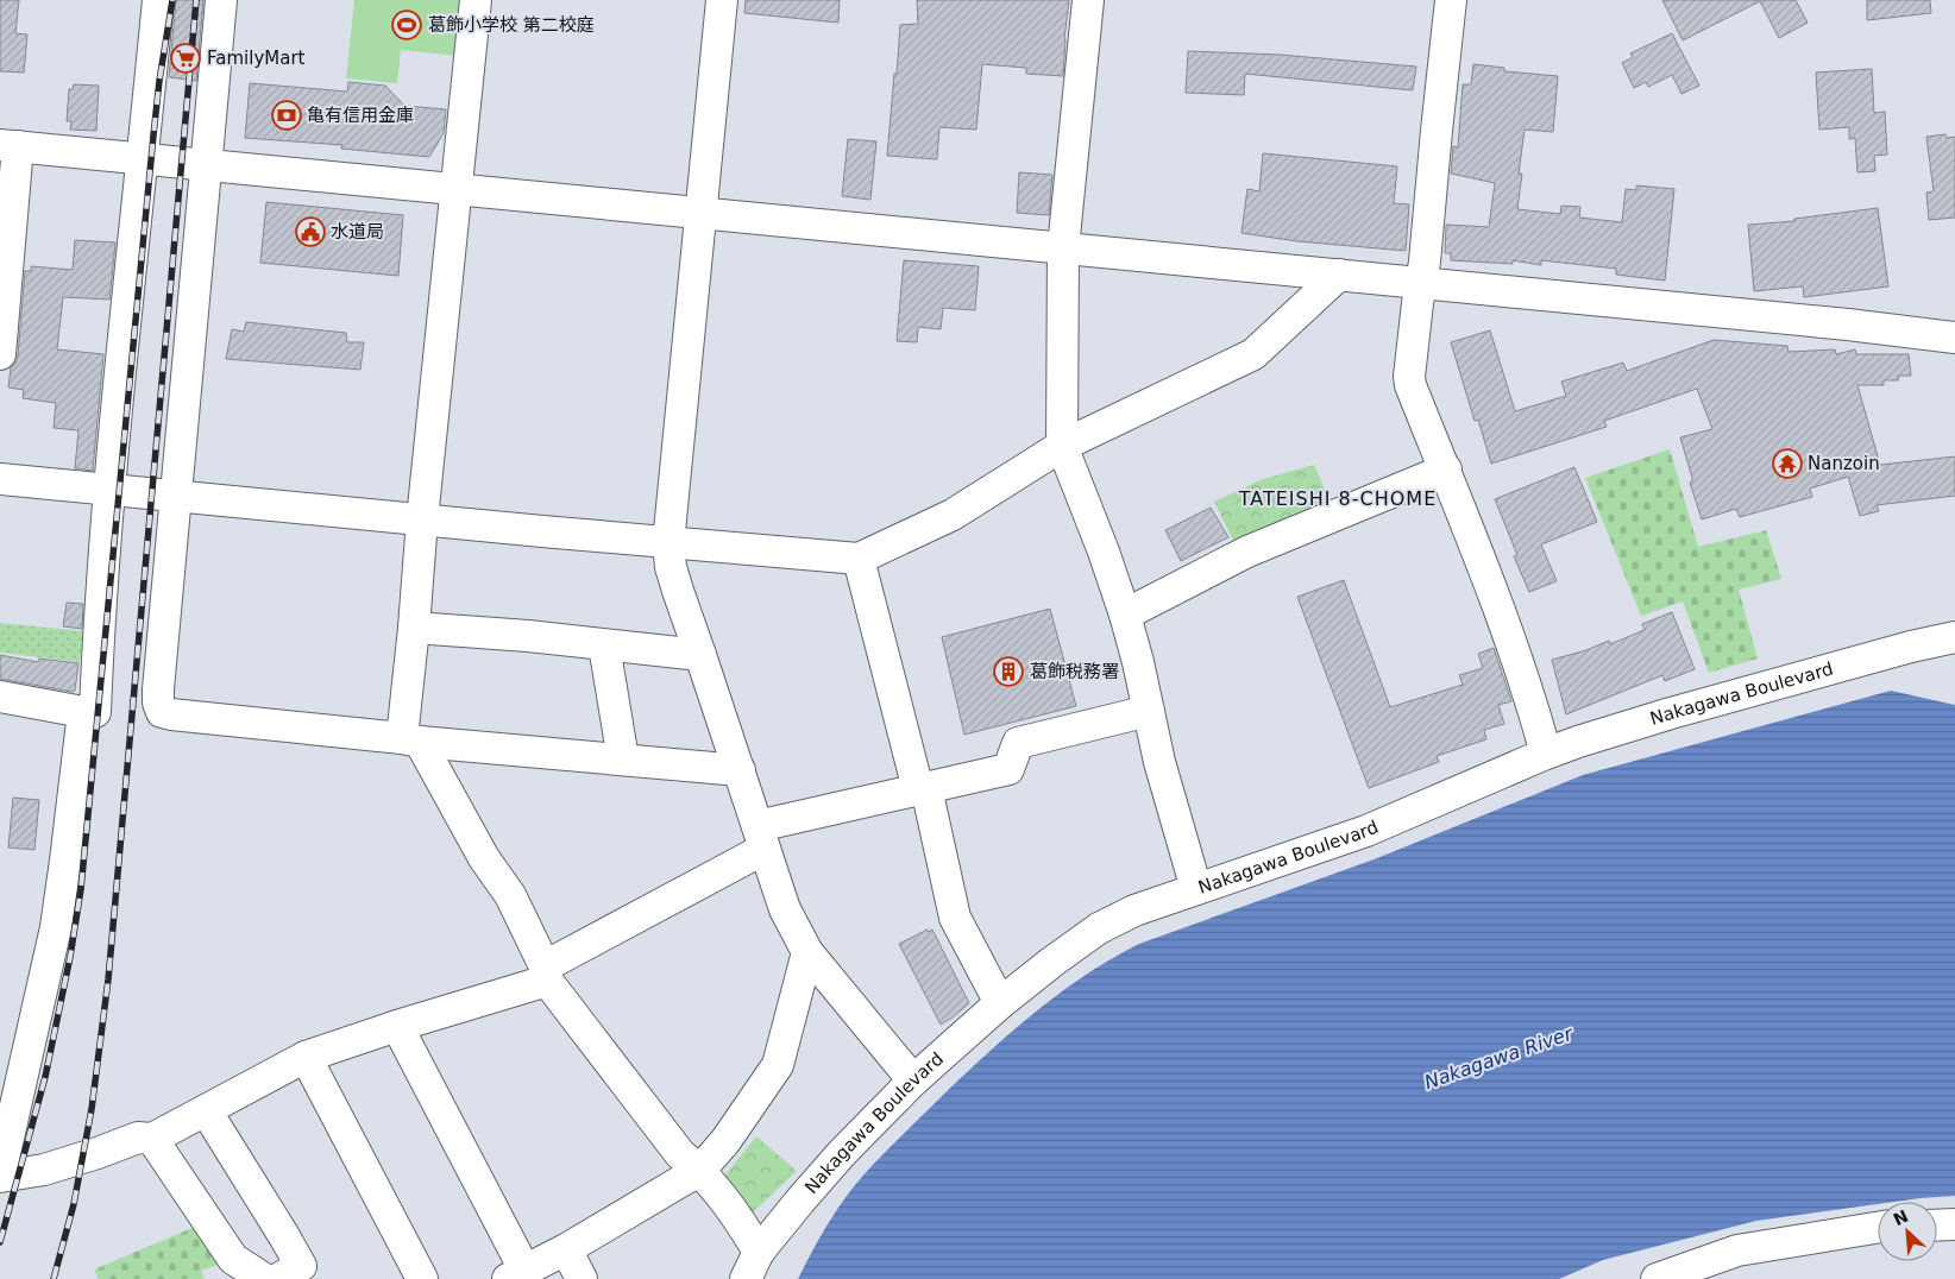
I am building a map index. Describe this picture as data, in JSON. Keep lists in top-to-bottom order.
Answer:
{
  "streets": {
    "street": ["Nakagawa Boulevard"]
  },
  "districts": ["TATEISHI 8-CHOME"],
  "water": ["Nakagawa River"],
  "places": {
    "sports": ["葛飾小学校 第二校庭"],
    "supermarket": ["FamilyMart"],
    "bank": ["亀有信用金庫"],
    "public building": ["水道局"],
    "temple": ["Nanzoin"],
    "building": ["葛飾税務署"]
  },
  "north": "top left"
}
